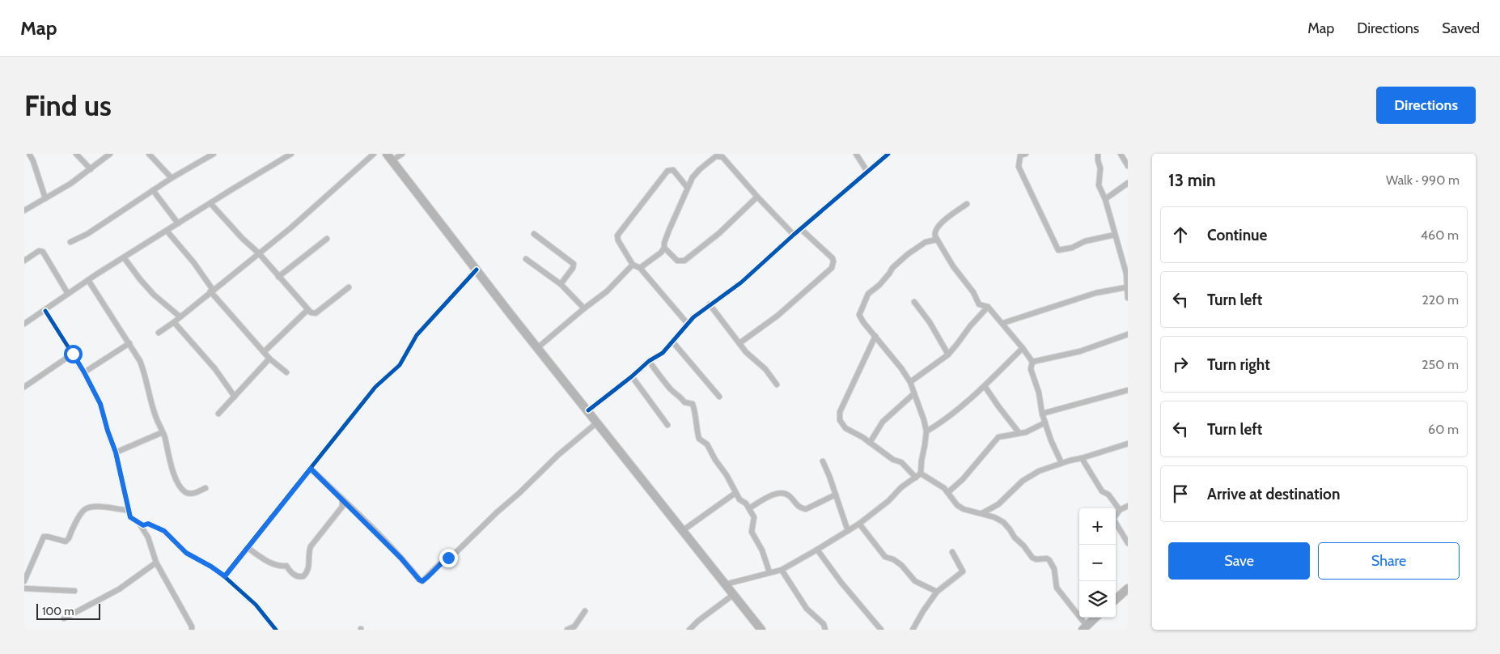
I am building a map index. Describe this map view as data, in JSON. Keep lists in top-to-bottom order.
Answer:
{
  "scale_bar": "100 m",
  "page": {
    "header": "Map",
    "nav": ["Map", "Directions", "Saved"],
    "buttons": [
      "Directions",
      ["Save", "Share"]
    ],
    "title": "Find us",
    "heading": ["13 min", "Walk · 990 m"],
    "list": [
      ["Continue", "460 m"],
      ["Turn left", "220 m"],
      ["Turn right", "250 m"],
      ["Turn left", "60 m"],
      "Arrive at destination"
    ],
    "map_buttons": ["+", "−"],
    "scale": "100 m"
  }
}
